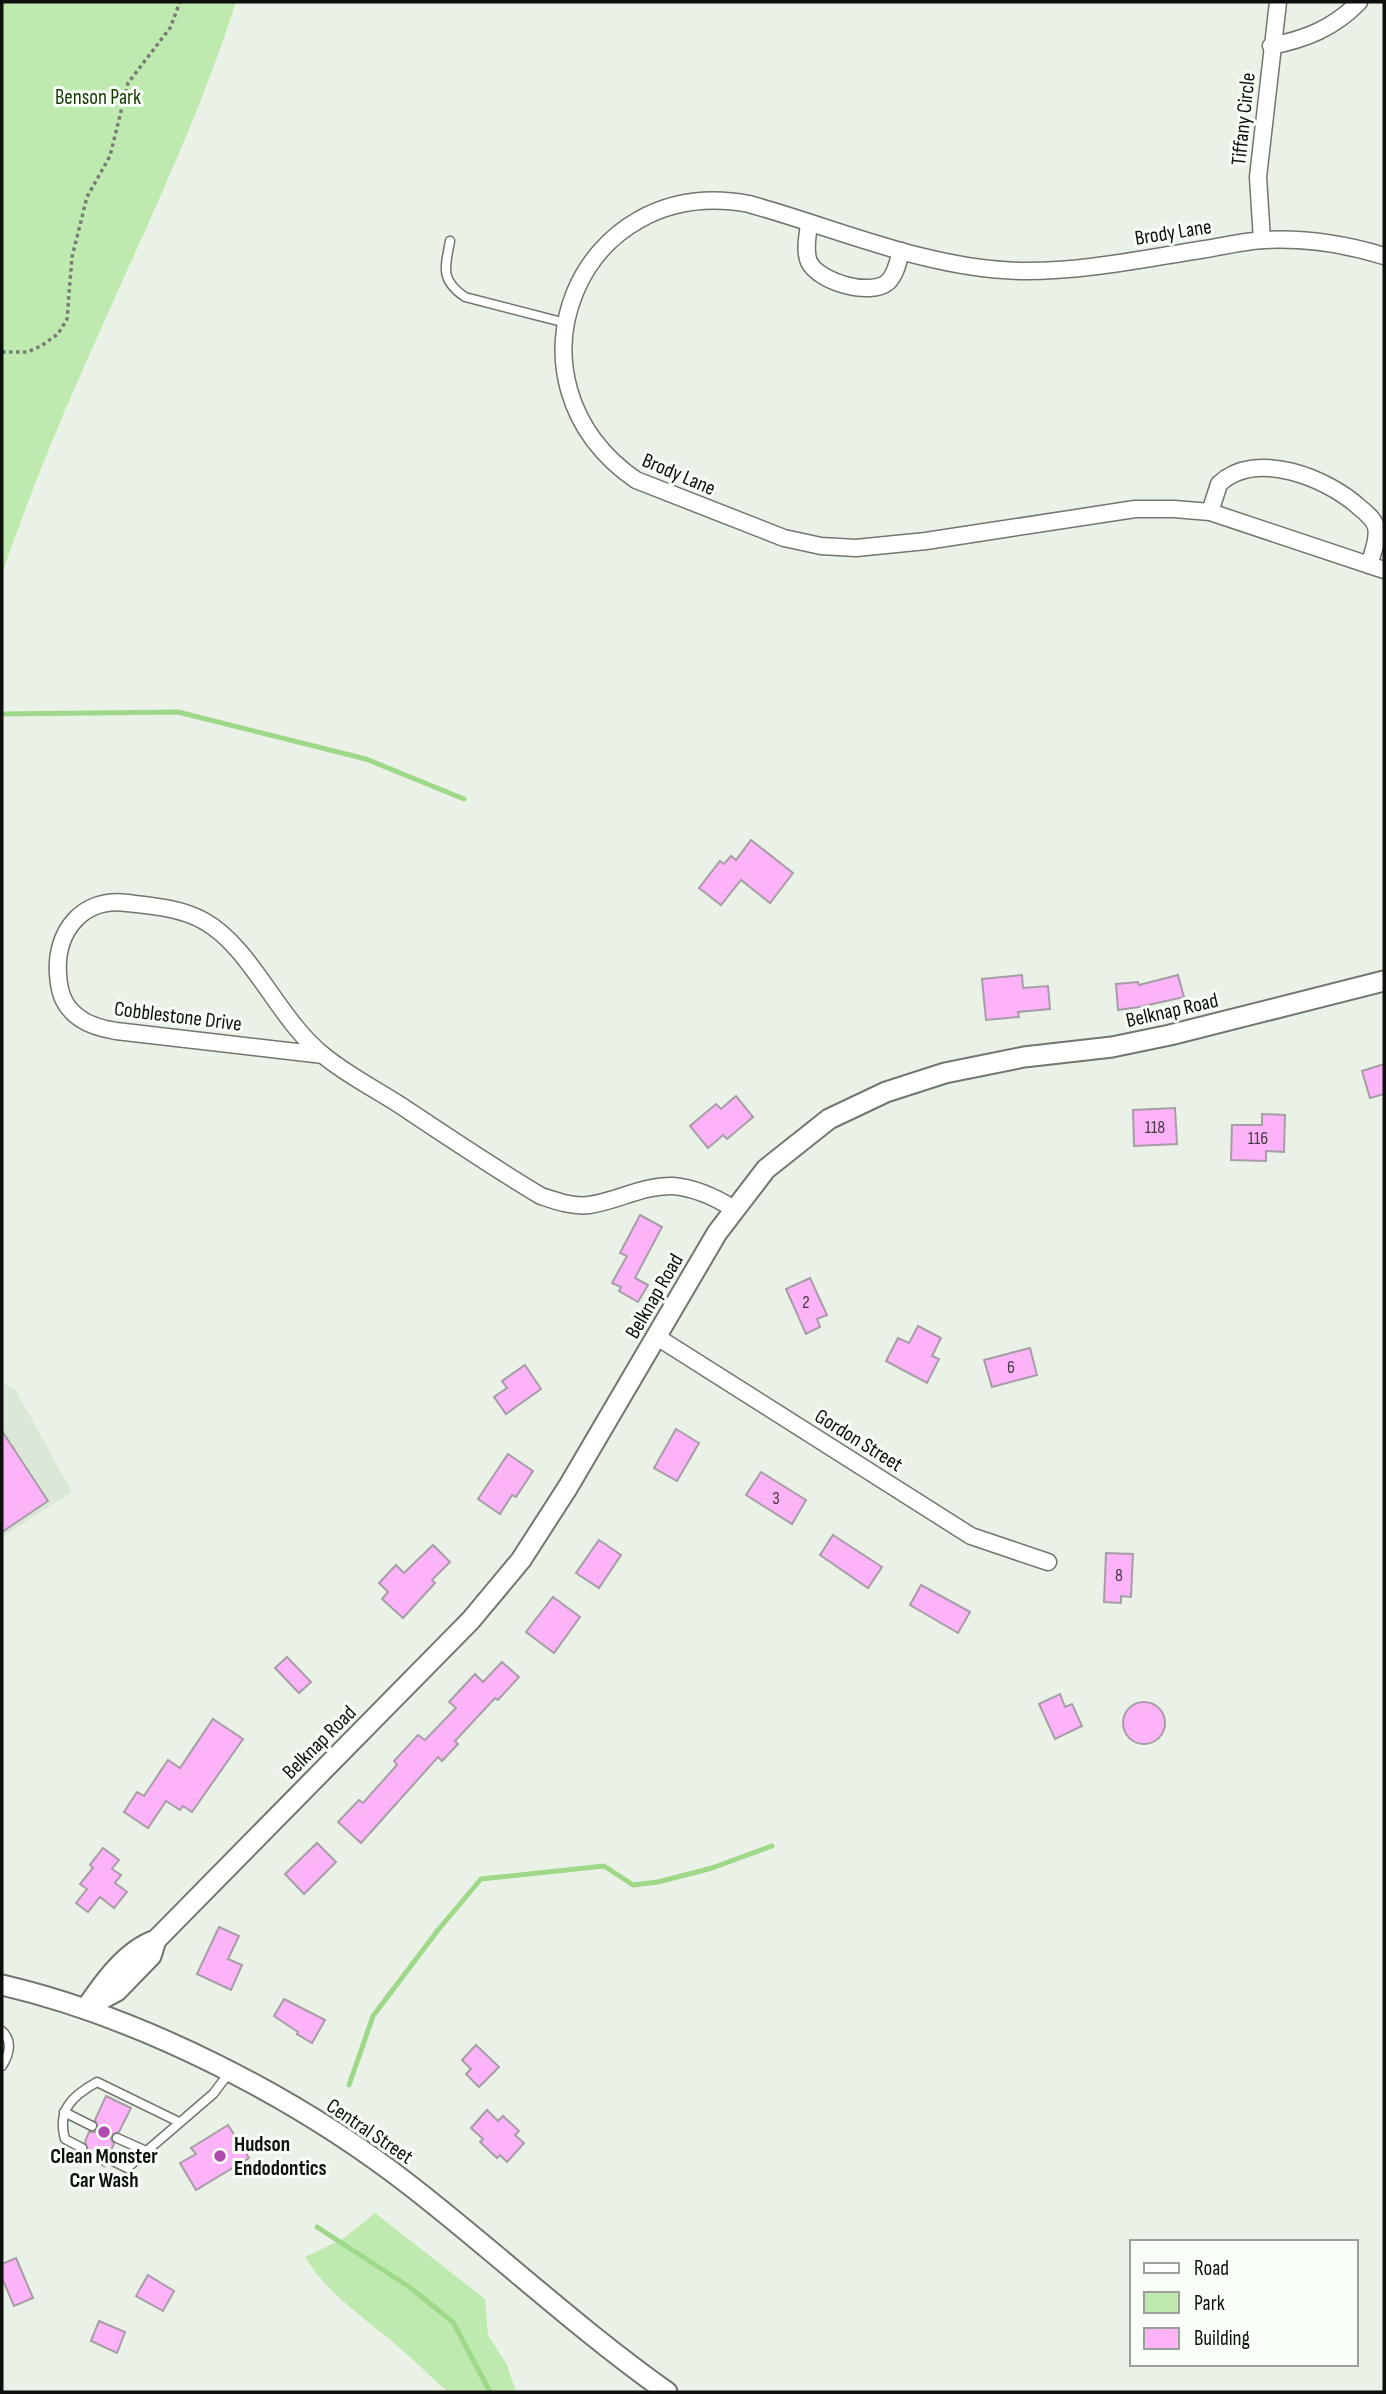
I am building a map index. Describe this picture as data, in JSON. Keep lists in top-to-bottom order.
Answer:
{
  "streets": {
    "street": [
      "Tiffany Circle",
      "Brody Lane",
      "Belknap Road",
      "Cobblestone Drive",
      "Gordon Street",
      "Central Street"
    ]
  },
  "crossings": [
    ["Tiffany Circle", "Brody Lane"],
    ["Belknap Road", "Cobblestone Drive"],
    ["Belknap Road", "Gordon Street"],
    ["Belknap Road", "Central Street"]
  ],
  "parks": ["Benson Park"],
  "places": ["Clean Monster Car Wash", "Hudson Endodontics"],
  "house_numbers": [
    "118",
    "116",
    "2",
    "6",
    "3",
    "8"
  ],
  "legend": ["Road", "Park", "Building"]
}
